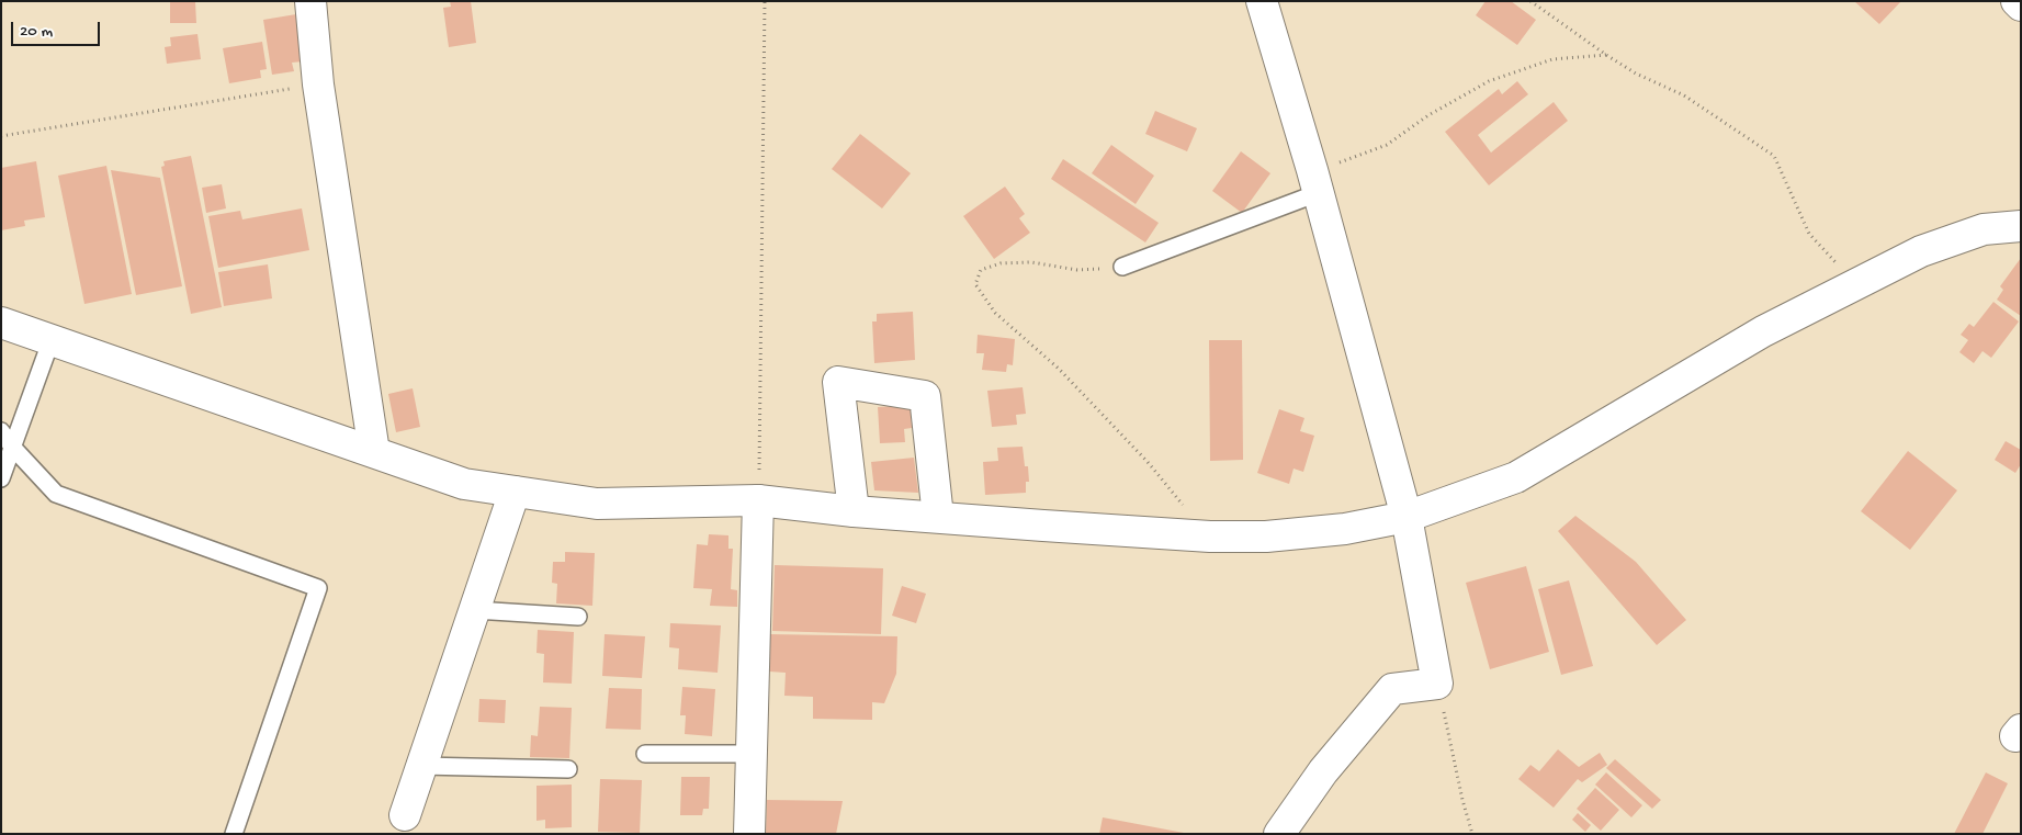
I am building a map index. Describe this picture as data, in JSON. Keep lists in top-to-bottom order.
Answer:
{
  "scale_bar": "20 m"
}
